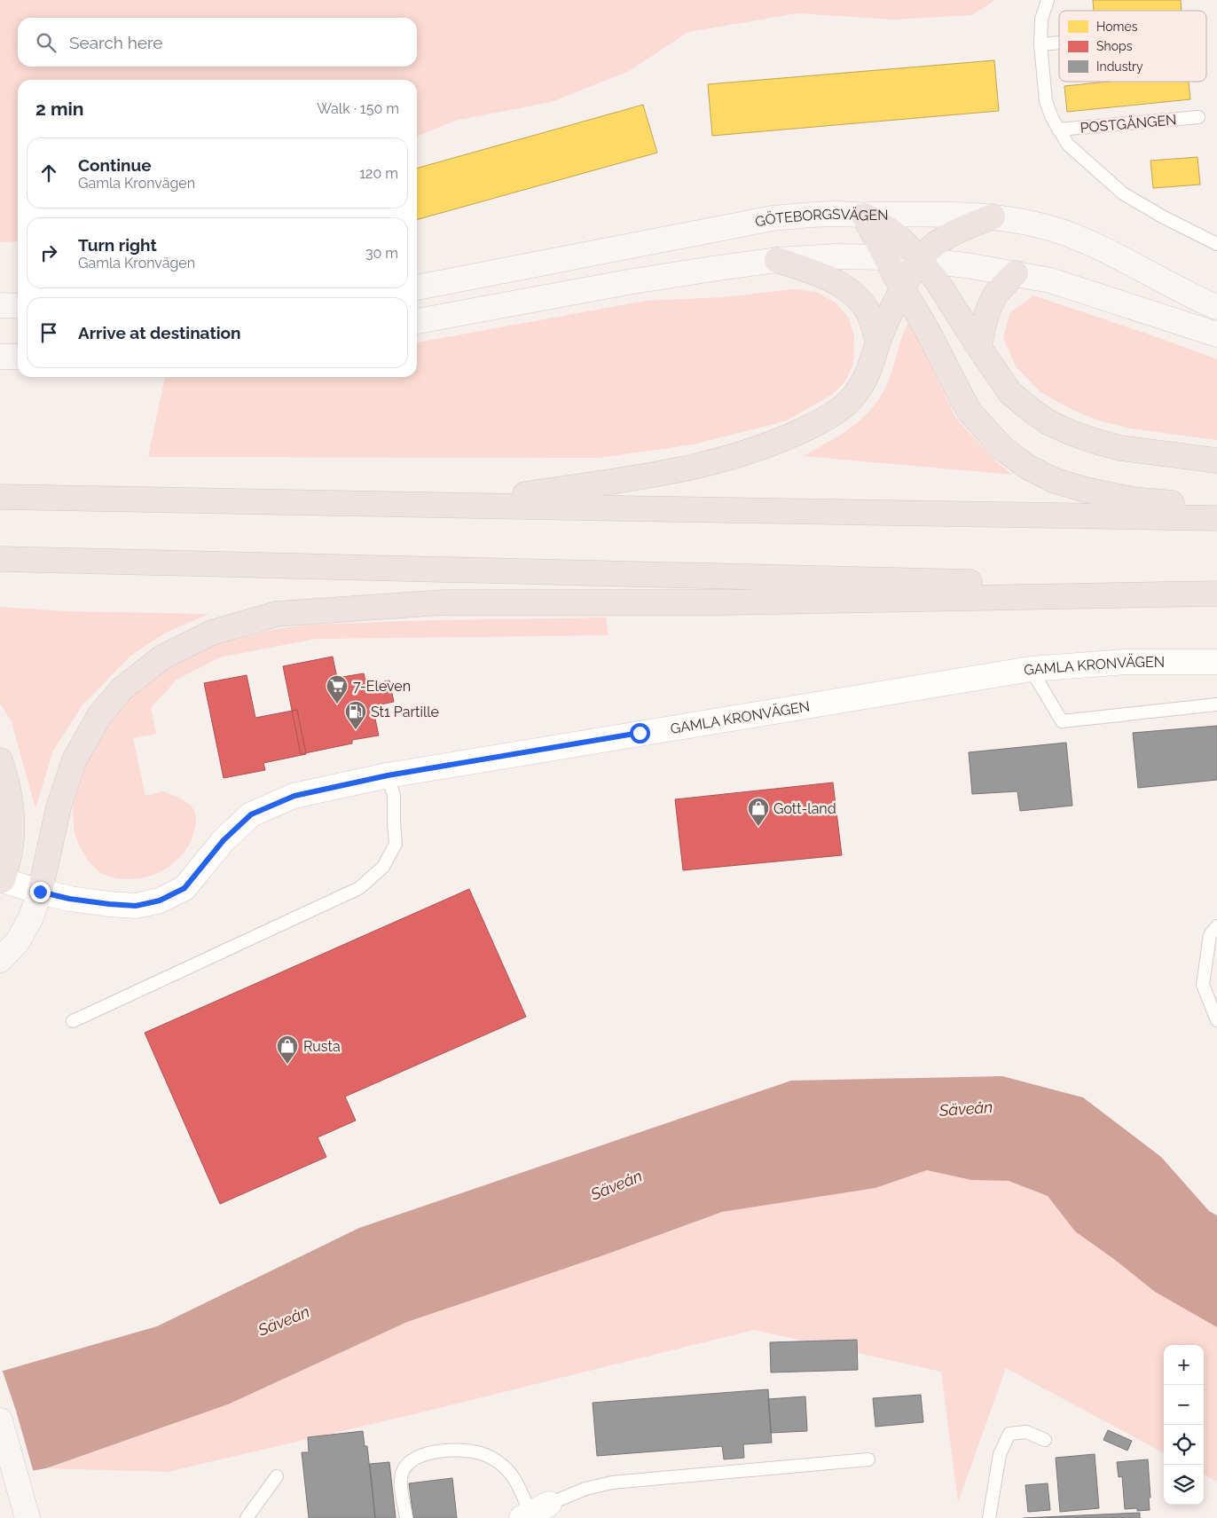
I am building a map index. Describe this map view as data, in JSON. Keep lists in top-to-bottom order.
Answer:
{
  "streets": {
    "main road": ["GÖTEBORGSVÄGEN"],
    "street": ["GAMLA KRONVÄGEN"],
    "lane": ["POSTGÅNGEN"]
  },
  "water": ["Säveån"],
  "places": {
    "supermarket": ["7-Eleven"],
    "fuel station": ["St1 Partille"],
    "shop": ["Gott-land", "Rusta"]
  },
  "legend": ["Homes", "Shops", "Industry"],
  "page": {
    "search": "Search here",
    "heading": ["2 min", "Walk · 150 m"],
    "list": [
      ["Continue", "Gamla Kronvägen", "120 m"],
      ["Turn right", "Gamla Kronvägen", "30 m"],
      "Arrive at destination"
    ],
    "map_buttons": ["+", "−"]
  }
}
